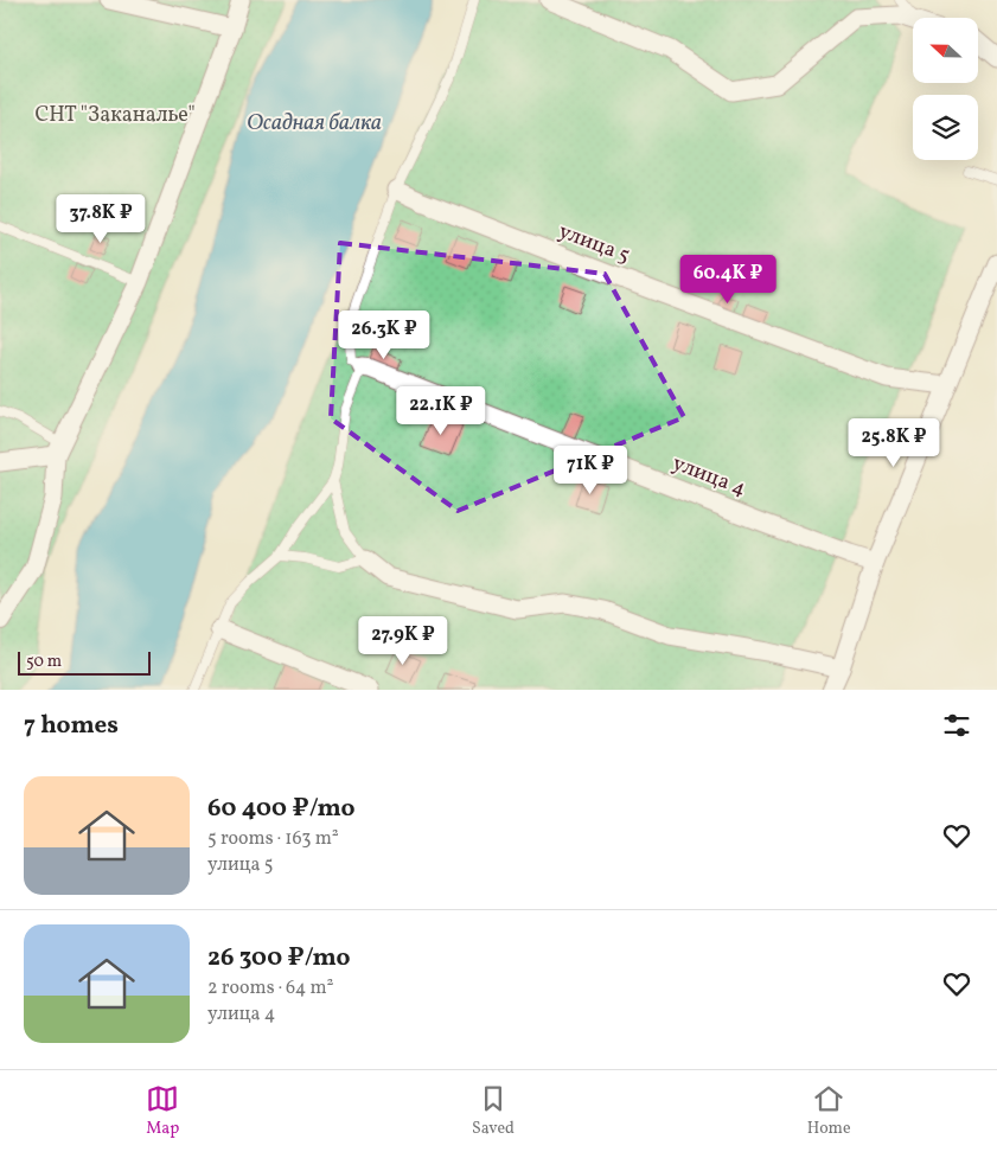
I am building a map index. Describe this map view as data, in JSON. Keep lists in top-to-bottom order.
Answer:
{
  "streets": {
    "street": ["улица 5", "улица 4"]
  },
  "water": ["Осадная балка"],
  "parks": ["СНТ \"Заканалье\""],
  "scale_bar": "50 m",
  "north": "left",
  "page": {
    "price": [
      "37.8K ₽",
      "60.4K ₽",
      "26.3K ₽",
      "22.1K ₽",
      "25.8K ₽",
      "71K ₽",
      "27.9K ₽"
    ],
    "scale": "50 m",
    "heading": "7 homes",
    "list": [
      {
        "name": "60 400 ₽/mo",
        "note": "5 rooms · 163 m² · улица 5"
      },
      {
        "name": "26 300 ₽/mo",
        "note": "2 rooms · 64 m² · улица 4"
      }
    ],
    "tabs": ["Map", "Saved", "Home"]
  }
}
